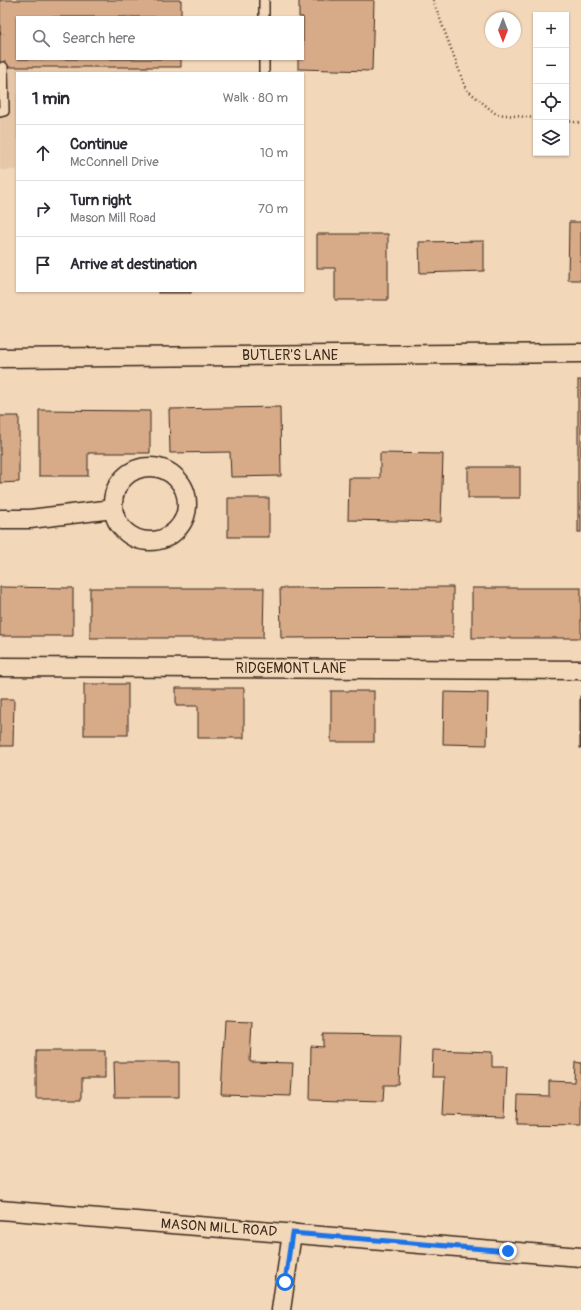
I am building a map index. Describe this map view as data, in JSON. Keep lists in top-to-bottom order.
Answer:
{
  "streets": {
    "street": ["BUTLER'S LANE", "RIDGEMONT LANE", "MASON MILL ROAD"]
  },
  "north": "bottom",
  "page": {
    "map_buttons": ["+", "−"],
    "search": "Search here",
    "heading": ["1 min", "Walk · 80 m"],
    "list": [
      ["Continue", "McConnell Drive", "10 m"],
      ["Turn right", "Mason Mill Road", "70 m"],
      "Arrive at destination"
    ]
  }
}
